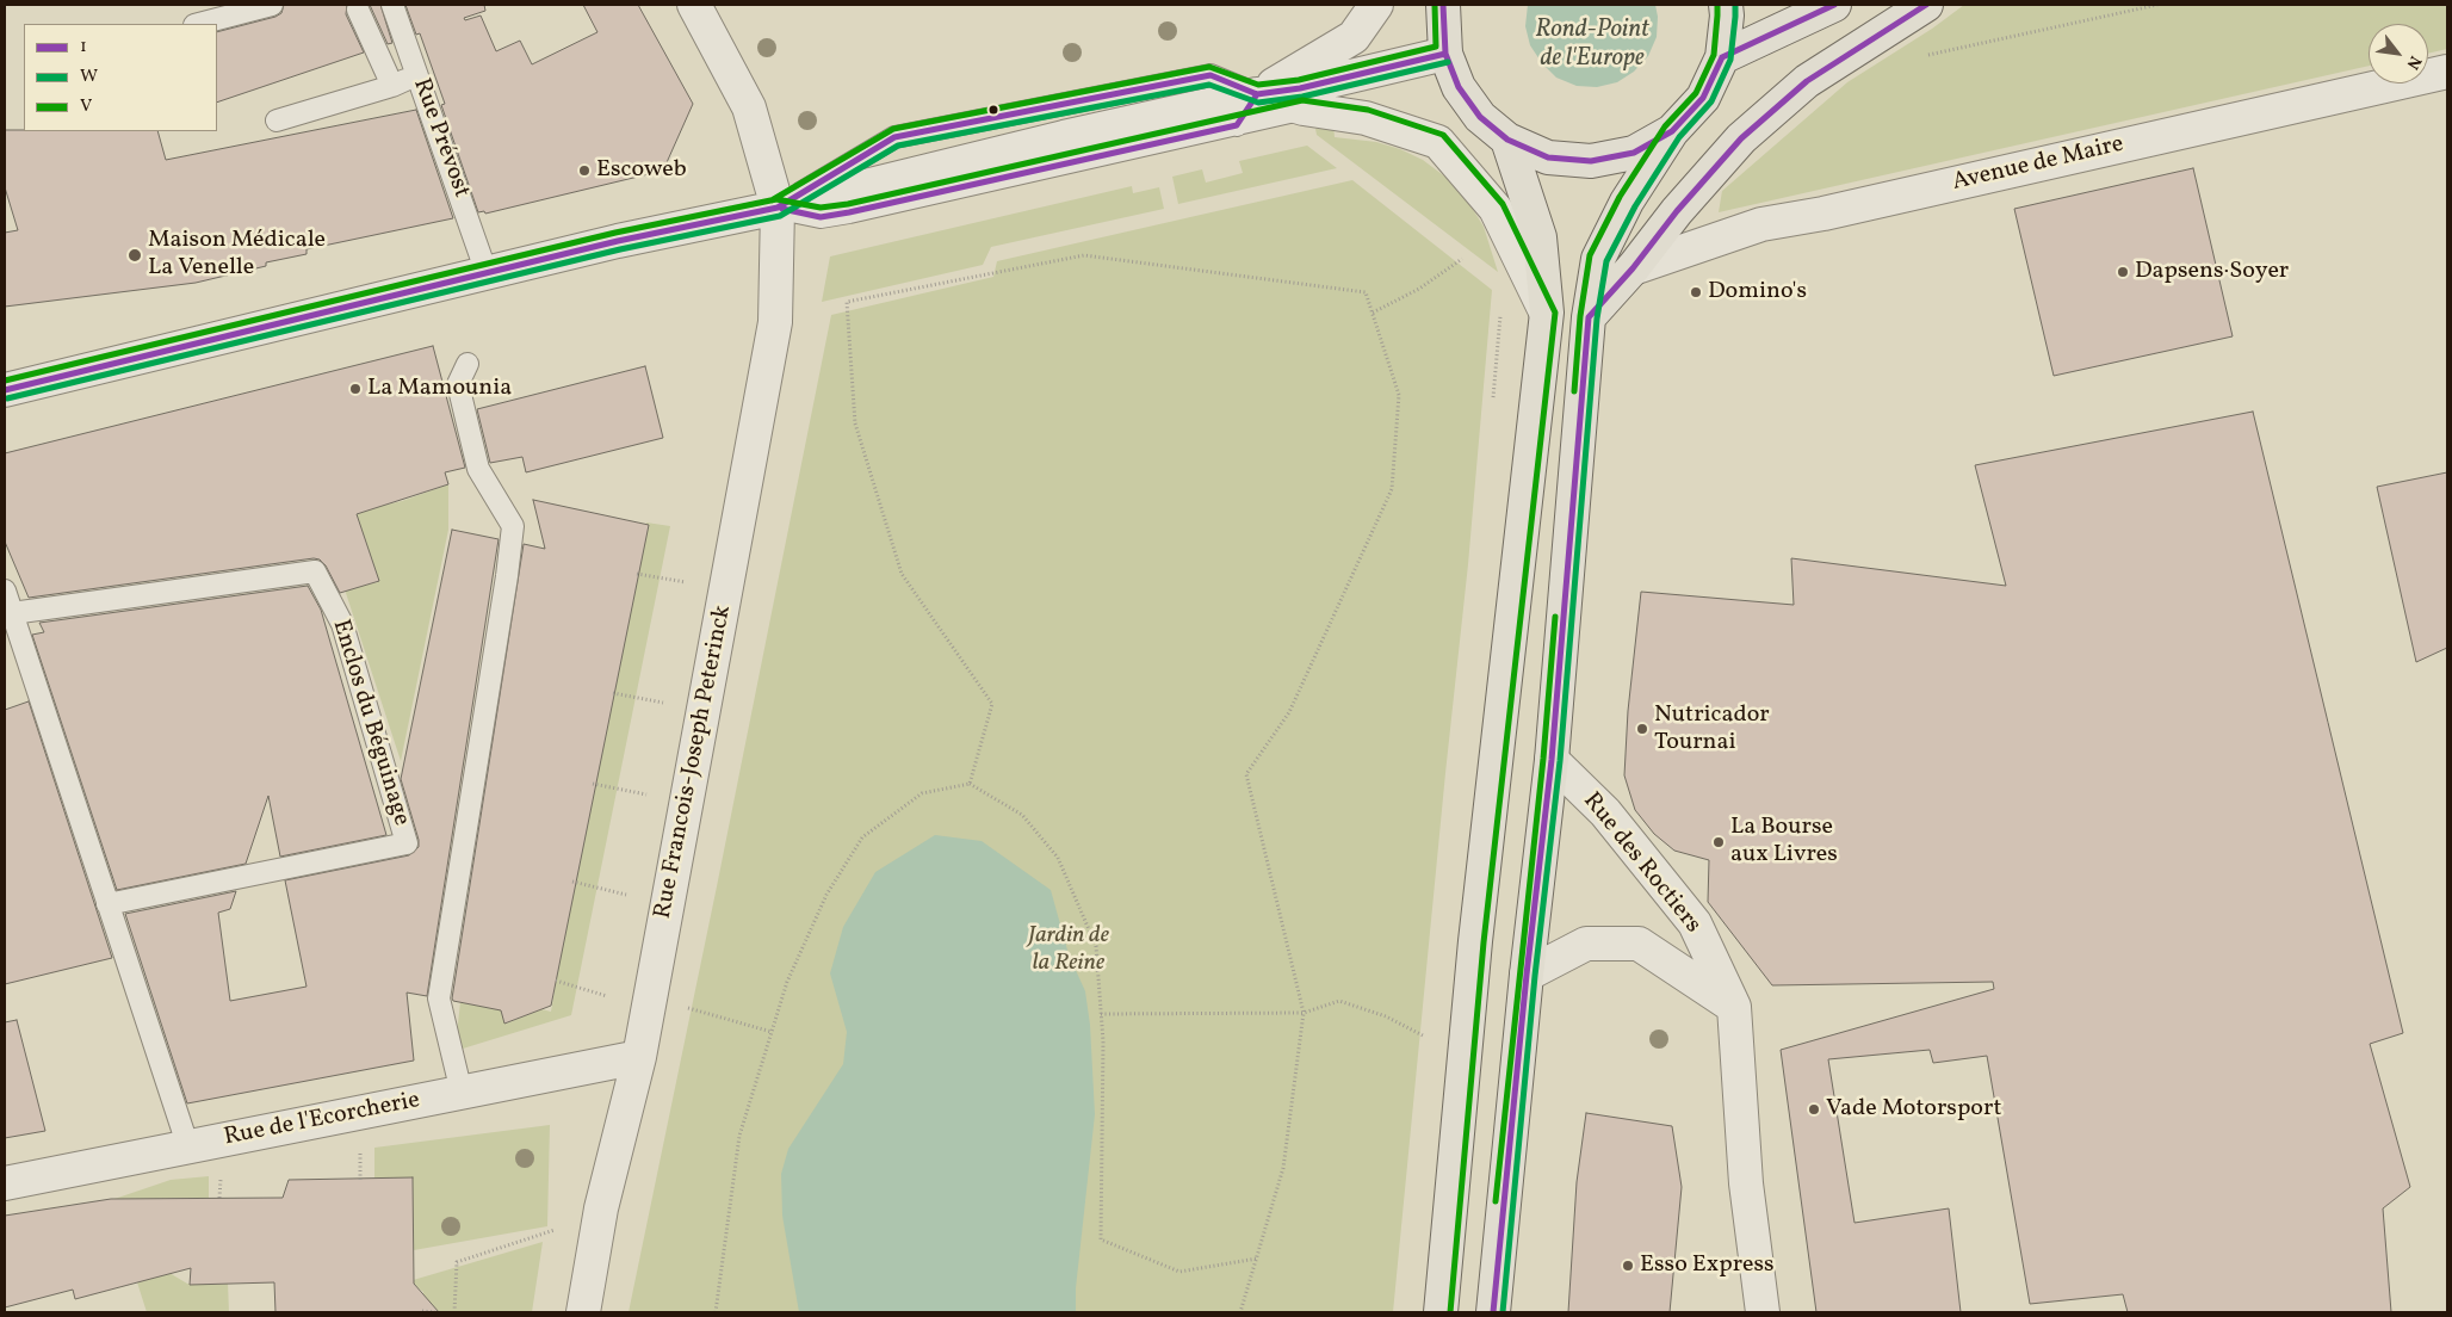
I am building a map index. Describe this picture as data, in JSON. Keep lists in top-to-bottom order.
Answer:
{
  "streets": {
    "street": [
      "Avenue de Maire",
      "Rue Francois-Joseph Peterinck",
      "Rue des Roctiers",
      "Rue de l'Ecorcherie"
    ],
    "lane": ["Rue Prévost", "Enclos du Béguinage"]
  },
  "crossings": [
    ["Rue Francois-Joseph Peterinck", "Rue de l'Ecorcherie"]
  ],
  "water": ["Rond-Point de l'Europe"],
  "parks": ["Jardin de la Reine"],
  "places": [
    "Escoweb",
    "Maison Médicale La Venelle",
    "Dapsens·Soyer",
    "Domino's",
    "La Mamounia",
    "Nutricador Tournai",
    "La Bourse aux Livres",
    "Vade Motorsport",
    "Esso Express"
  ],
  "lines": ["transit line 1", "transit line W", "transit line V"],
  "legend": ["1", "W", "V"],
  "north": "bottom right"
}
